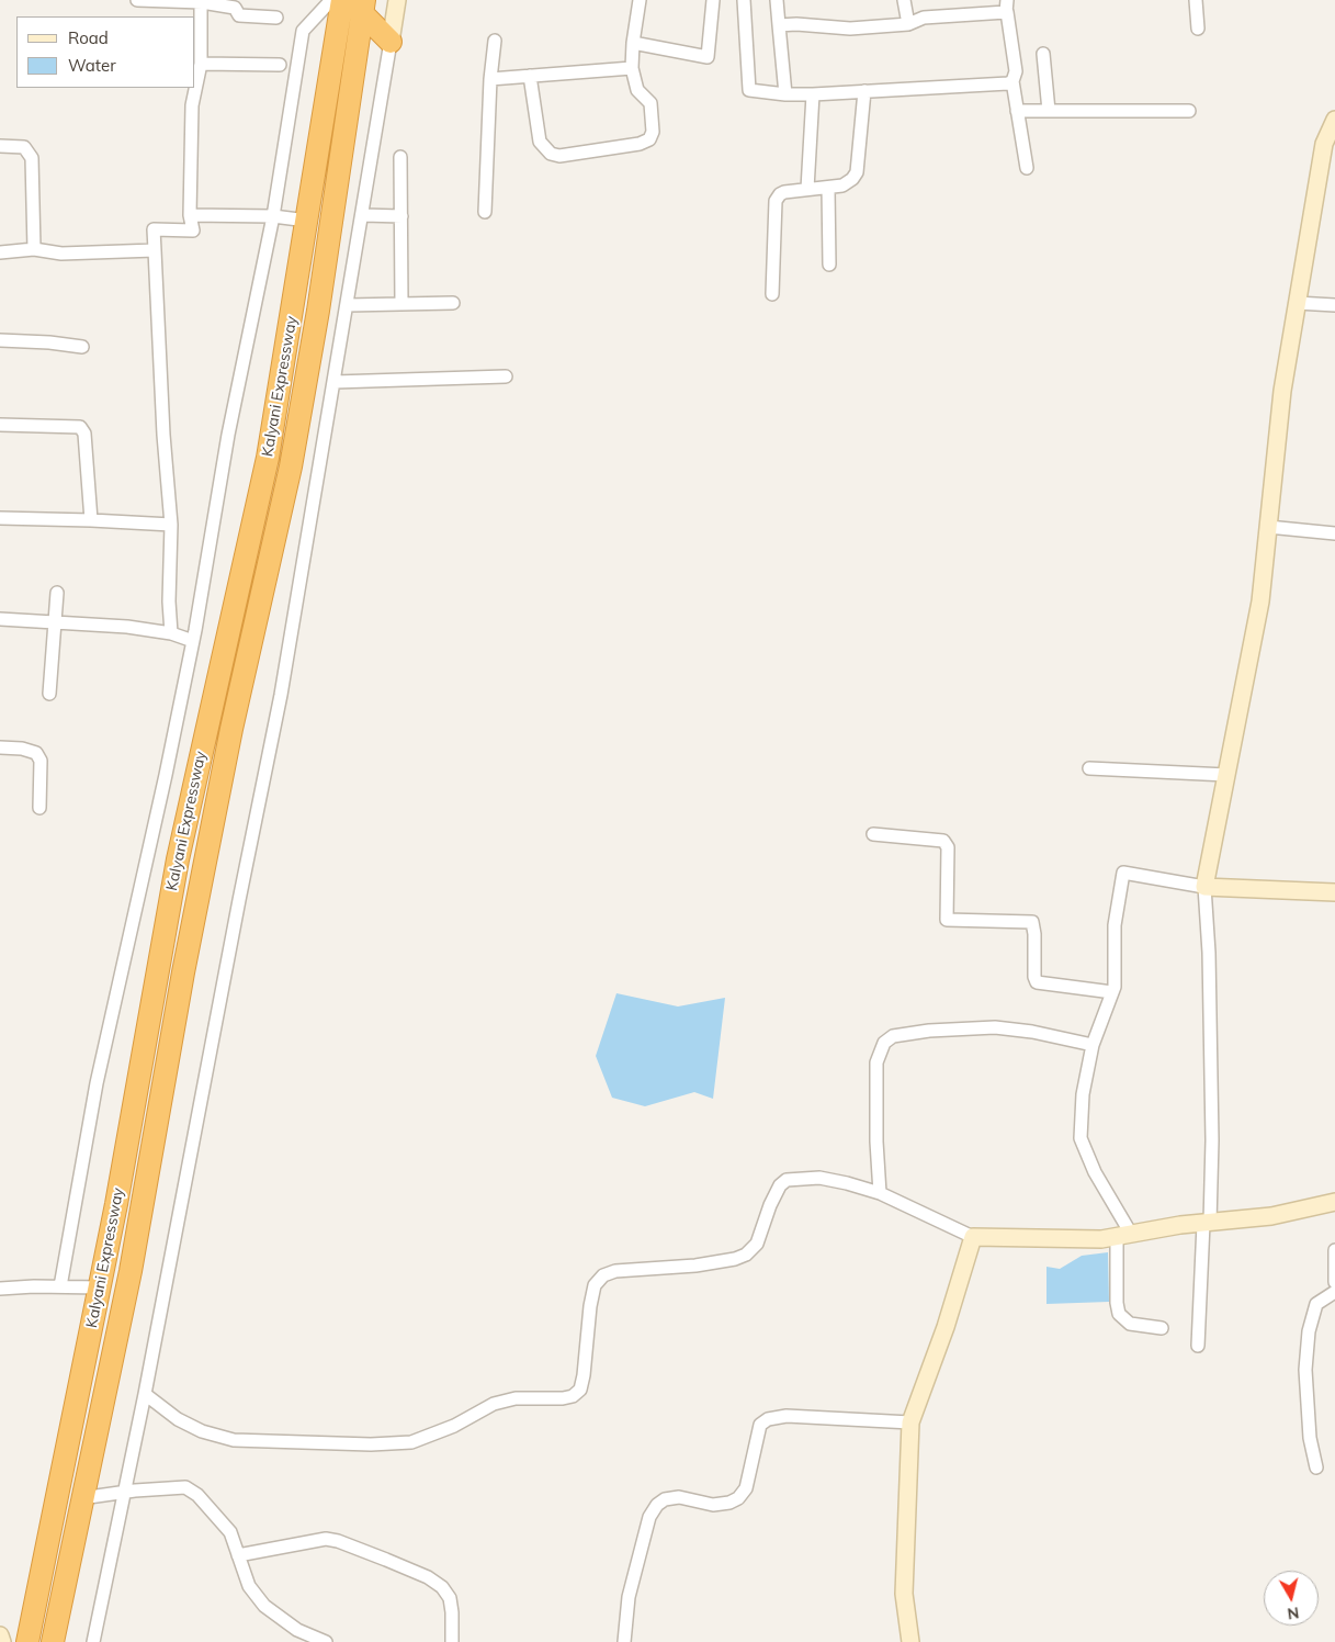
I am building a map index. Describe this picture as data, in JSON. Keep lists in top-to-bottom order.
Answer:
{
  "streets": {
    "highway": ["Kalyani Expressway"]
  },
  "legend": ["Road", "Water"],
  "north": "bottom"
}
